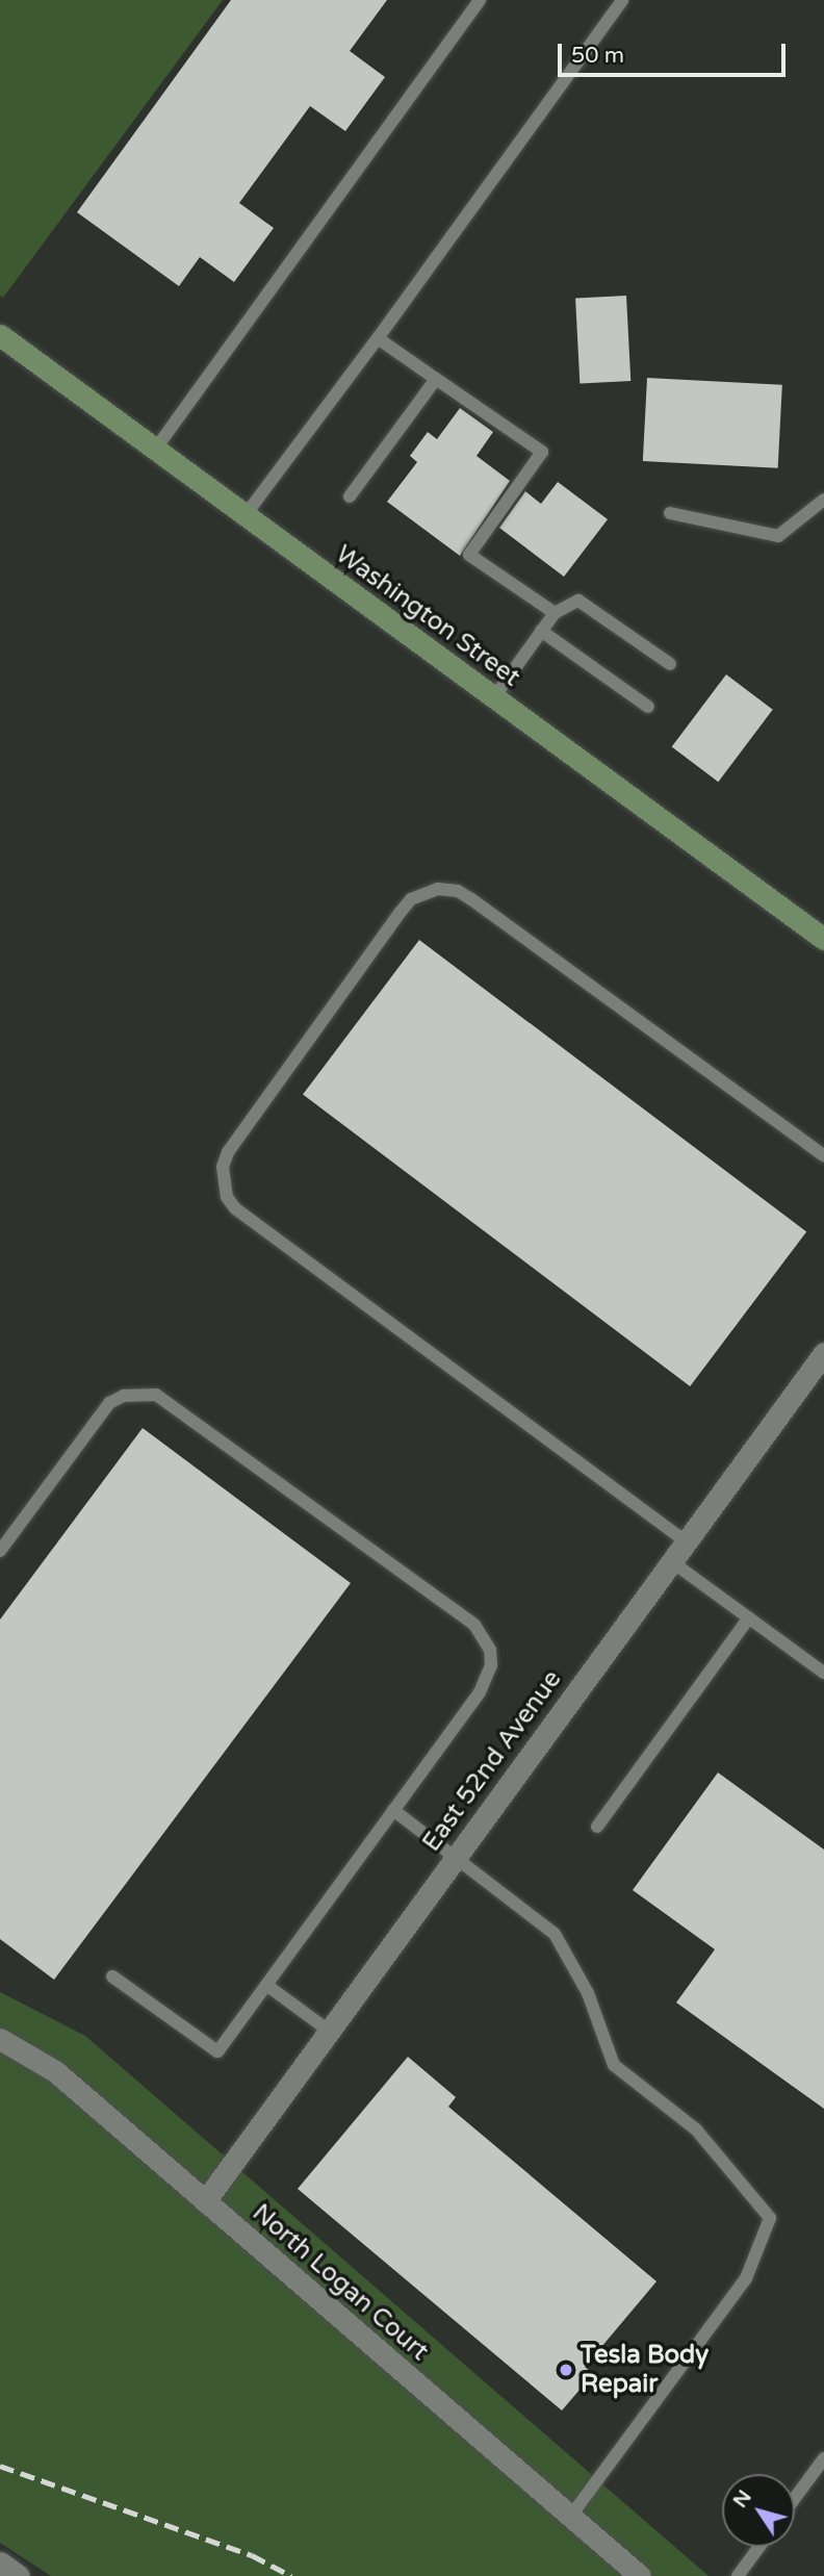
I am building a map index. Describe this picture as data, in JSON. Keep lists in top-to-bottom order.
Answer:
{
  "streets": {
    "main road": ["Washington Street"],
    "street": ["East 52nd Avenue", "North Logan Court"]
  },
  "crossings": [
    ["East 52nd Avenue", "North Logan Court"]
  ],
  "places": ["Tesla Body Repair"],
  "scale_bar": "50 m",
  "north": "top left"
}
